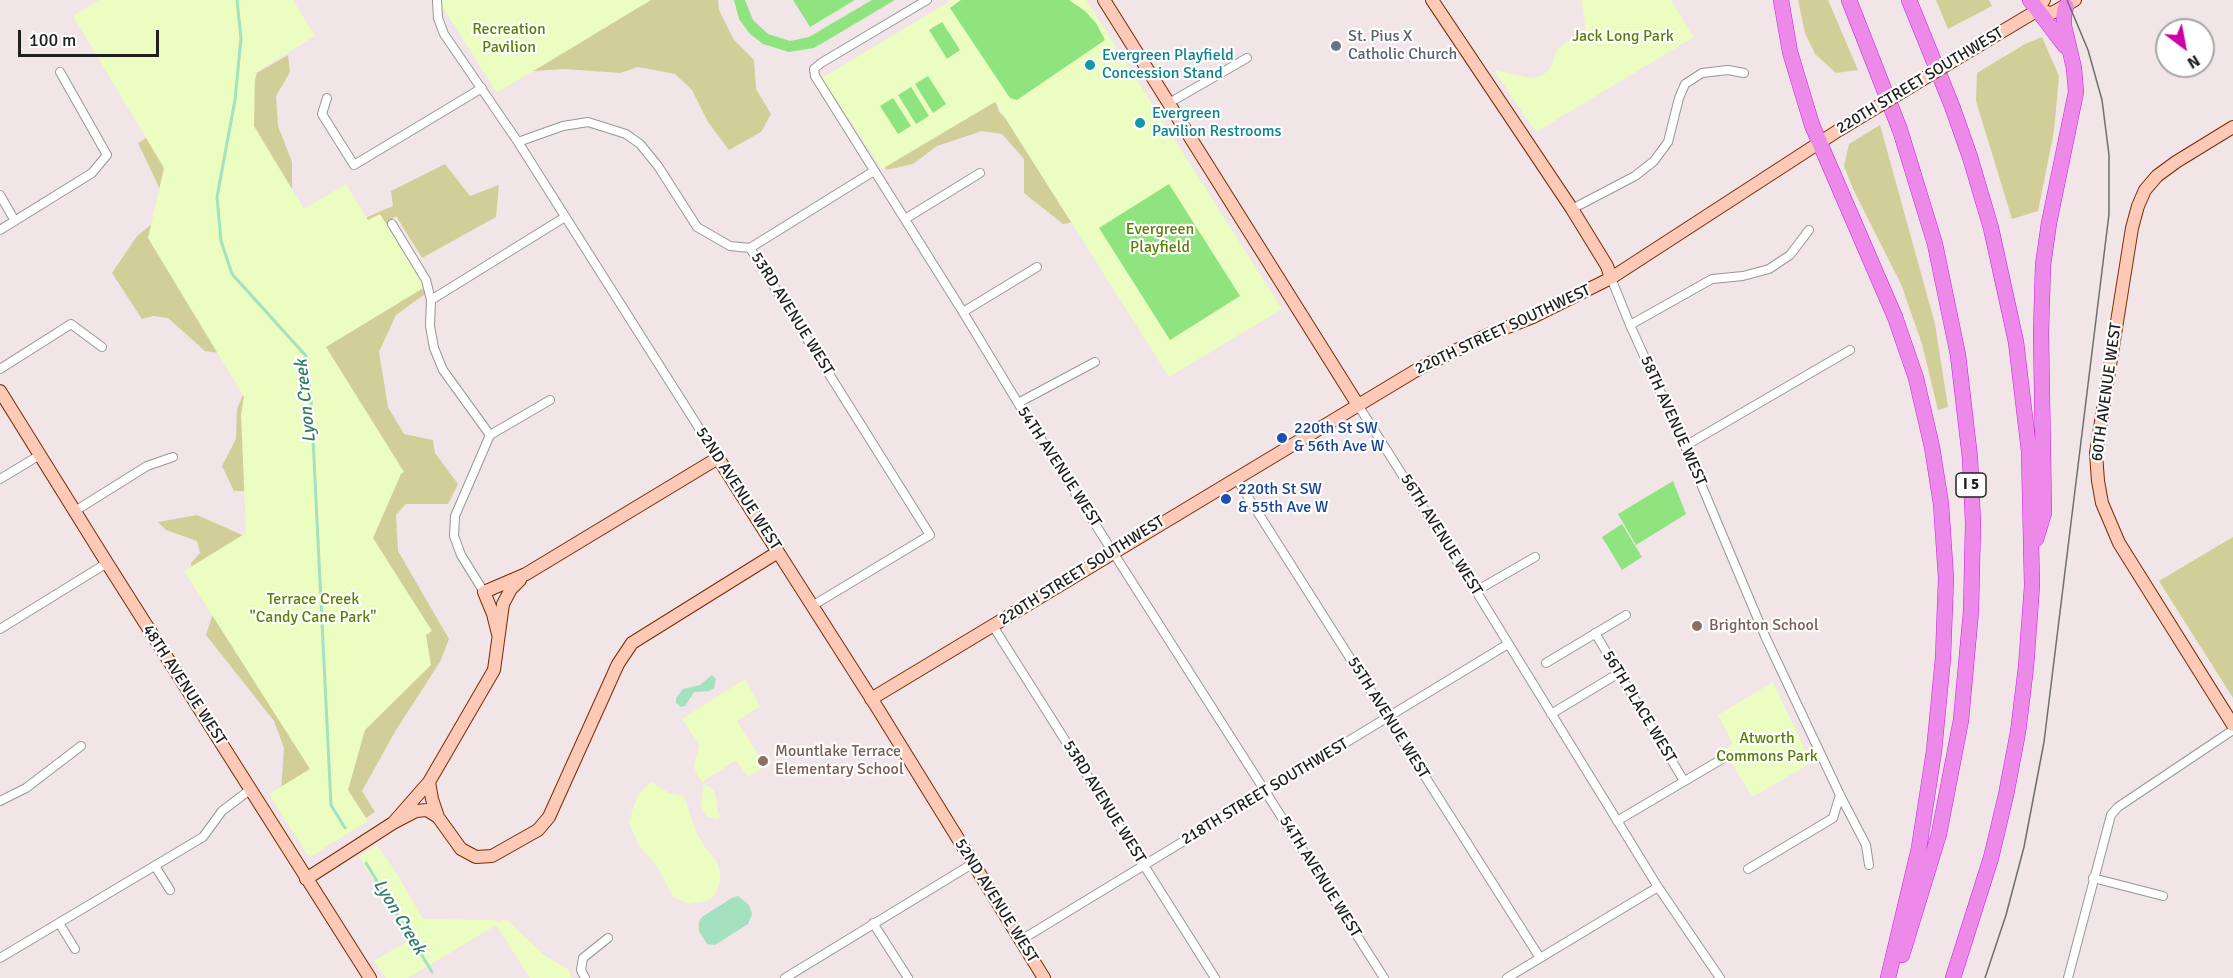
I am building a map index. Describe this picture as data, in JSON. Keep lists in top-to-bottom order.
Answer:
{
  "streets": {
    "highway": ["I 5"],
    "street": [
      "220TH STREET SOUTHWEST",
      "53RD AVENUE WEST",
      "60TH AVENUE WEST",
      "58TH AVENUE WEST",
      "54TH AVENUE WEST",
      "52ND AVENUE WEST",
      "56TH AVENUE WEST",
      "48TH AVENUE WEST",
      "56TH PLACE WEST",
      "55TH AVENUE WEST",
      "218TH STREET SOUTHWEST"
    ]
  },
  "crossings": [
    ["220TH STREET SOUTHWEST", "53RD AVENUE WEST"],
    ["220TH STREET SOUTHWEST", "58TH AVENUE WEST"],
    ["220TH STREET SOUTHWEST", "54TH AVENUE WEST"],
    ["220TH STREET SOUTHWEST", "52ND AVENUE WEST"],
    ["220TH STREET SOUTHWEST", "56TH AVENUE WEST"],
    ["220TH STREET SOUTHWEST", "55TH AVENUE WEST"],
    ["53RD AVENUE WEST", "52ND AVENUE WEST"],
    ["53RD AVENUE WEST", "218TH STREET SOUTHWEST"],
    ["54TH AVENUE WEST", "218TH STREET SOUTHWEST"],
    ["52ND AVENUE WEST", "218TH STREET SOUTHWEST"],
    ["56TH AVENUE WEST", "218TH STREET SOUTHWEST"],
    ["55TH AVENUE WEST", "218TH STREET SOUTHWEST"]
  ],
  "water": ["Lyon Creek"],
  "parks": [
    "Recreation Pavilion",
    "Jack Long Park",
    "Evergreen Playfield",
    "Terrace Creek \"Candy Cane Park\"",
    "Atworth Commons Park"
  ],
  "places": [
    "St. Pius X Catholic Church",
    "Evergreen Playfield Concession Stand",
    "Evergreen Pavilion Restrooms",
    "220th St SW & 56th Ave W",
    "220th St SW & 55th Ave W",
    "Brighton School",
    "Mountlake Terrace Elementary School"
  ],
  "scale_bar": "100 m",
  "north": "bottom right"
}
